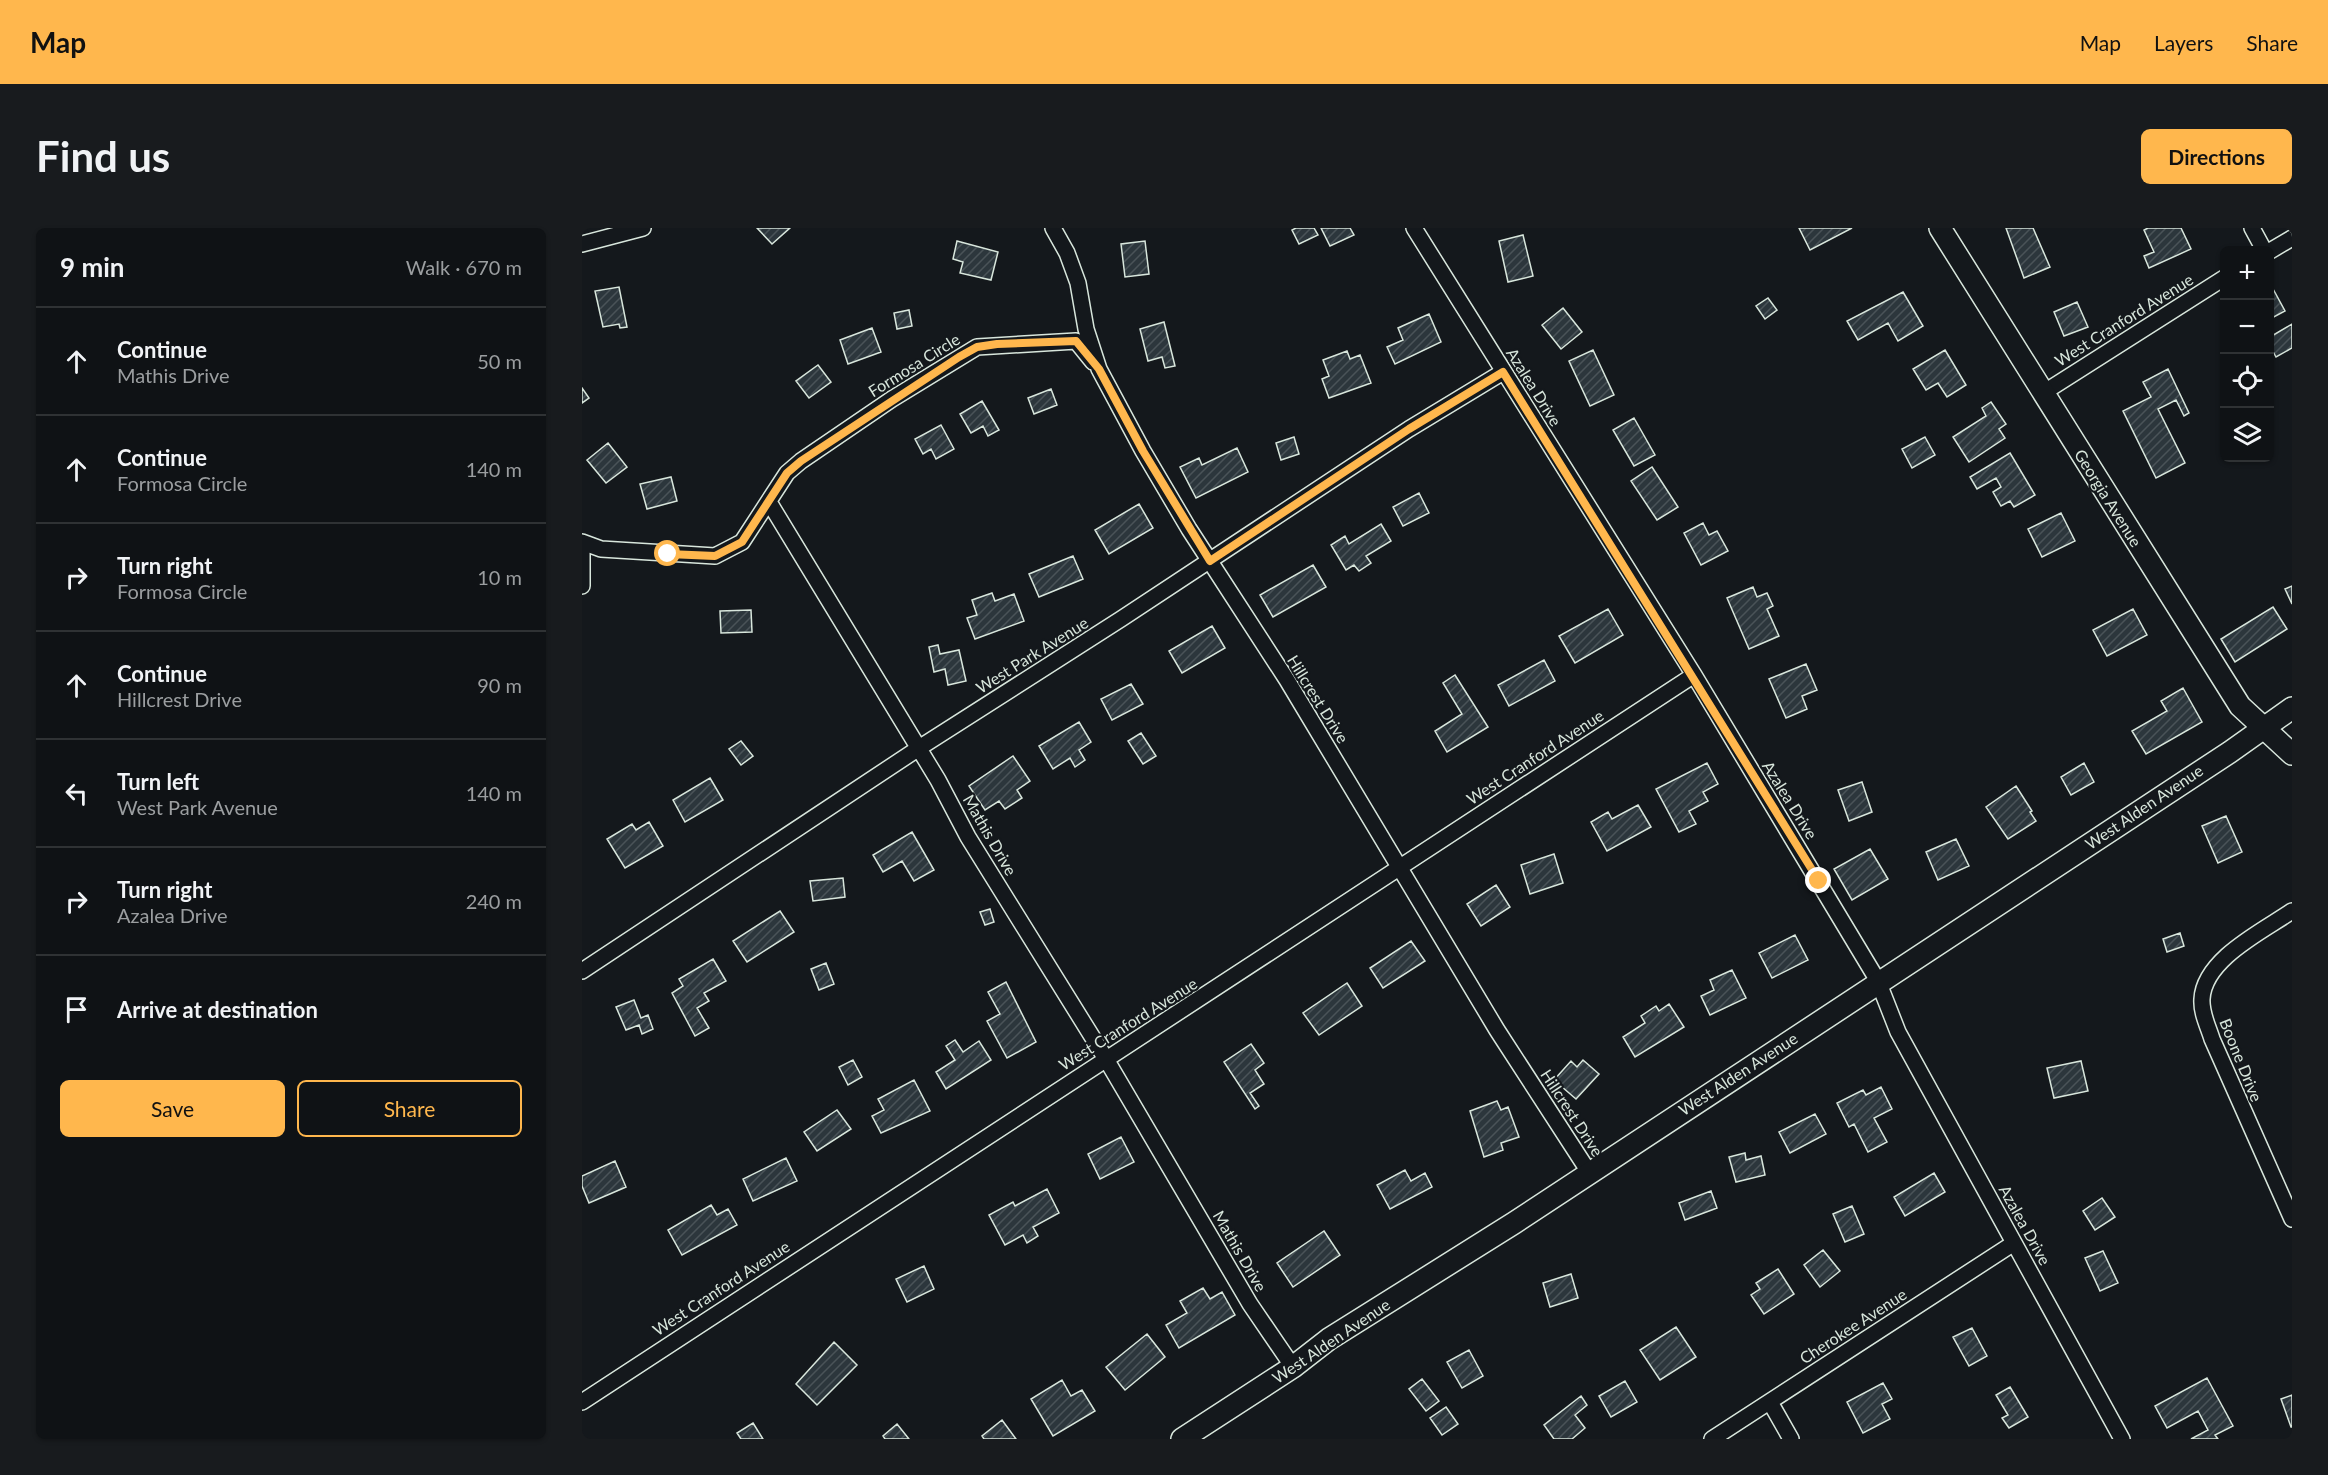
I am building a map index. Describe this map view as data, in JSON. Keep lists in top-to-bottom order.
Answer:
{
  "streets": {
    "street": [
      "West Cranford Avenue",
      "Formosa Circle",
      "Azalea Drive",
      "Georgia Avenue",
      "West Park Avenue",
      "Hillcrest Drive",
      "West Alden Avenue",
      "Mathis Drive",
      "Boone Drive",
      "Cherokee Avenue"
    ]
  },
  "crossings": [
    ["West Cranford Avenue", "Azalea Drive"],
    ["West Cranford Avenue", "Georgia Avenue"],
    ["West Cranford Avenue", "Hillcrest Drive"],
    ["West Cranford Avenue", "Mathis Drive"],
    ["Formosa Circle", "Hillcrest Drive"],
    ["Formosa Circle", "Mathis Drive"],
    ["Azalea Drive", "West Park Avenue"],
    ["Azalea Drive", "West Alden Avenue"],
    ["Azalea Drive", "Cherokee Avenue"],
    ["Georgia Avenue", "West Alden Avenue"],
    ["West Park Avenue", "Hillcrest Drive"],
    ["West Park Avenue", "Mathis Drive"],
    ["Hillcrest Drive", "West Alden Avenue"],
    ["West Alden Avenue", "Mathis Drive"]
  ],
  "page": {
    "header": "Map",
    "nav": ["Map", "Layers", "Share"],
    "buttons": [
      "Directions",
      ["Save", "Share"]
    ],
    "title": "Find us",
    "heading": ["9 min", "Walk · 670 m"],
    "map_buttons": ["+", "−"],
    "list": [
      ["Continue", "Mathis Drive", "50 m"],
      ["Continue", "Formosa Circle", "140 m"],
      ["Turn right", "Formosa Circle", "10 m"],
      ["Continue", "Hillcrest Drive", "90 m"],
      ["Turn left", "West Park Avenue", "140 m"],
      ["Turn right", "Azalea Drive", "240 m"],
      "Arrive at destination"
    ]
  }
}
